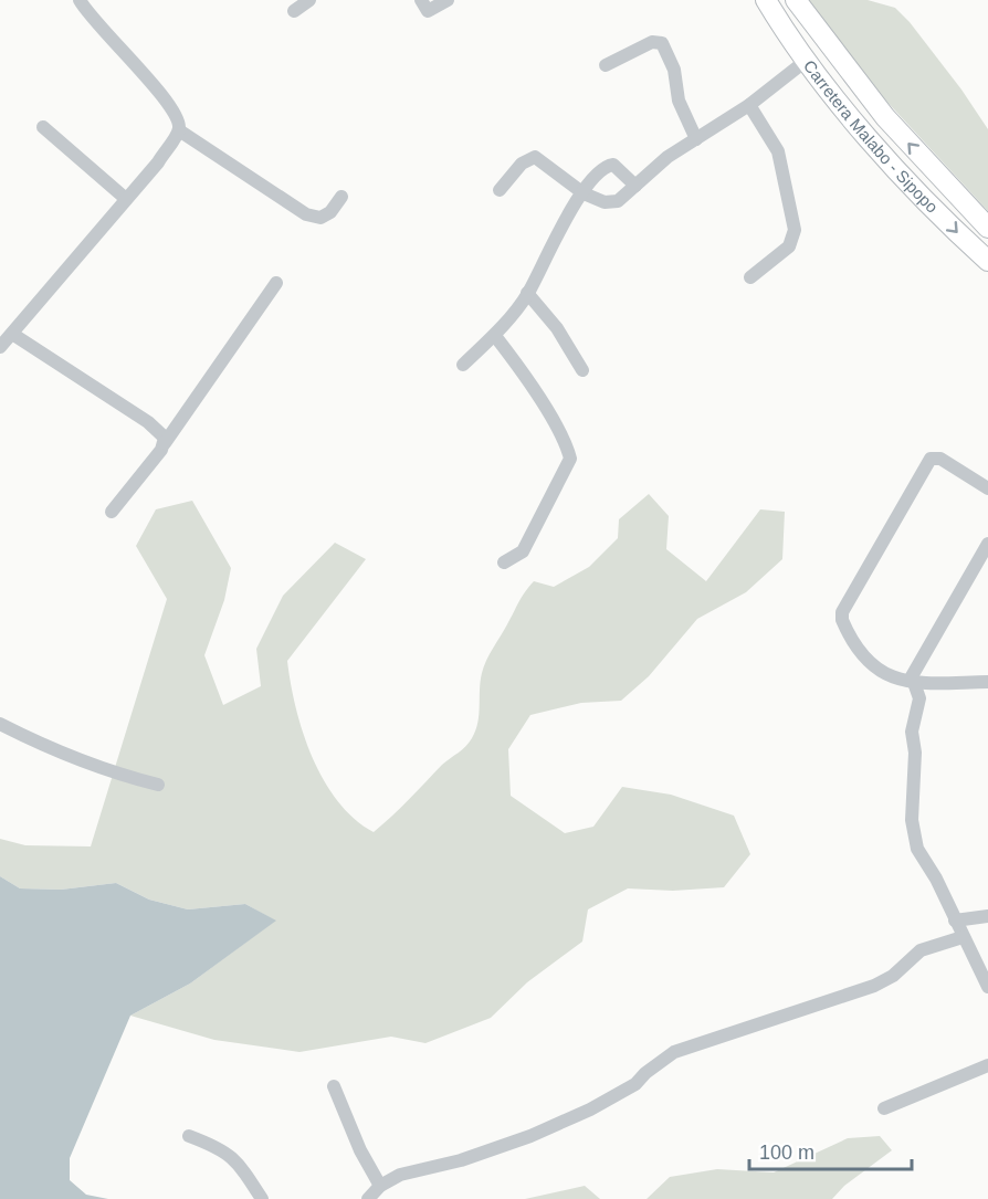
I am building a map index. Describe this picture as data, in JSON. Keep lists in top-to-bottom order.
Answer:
{
  "streets": {
    "highway": ["Carretera Malabo - Sipopo"]
  },
  "scale_bar": "100 m"
}
